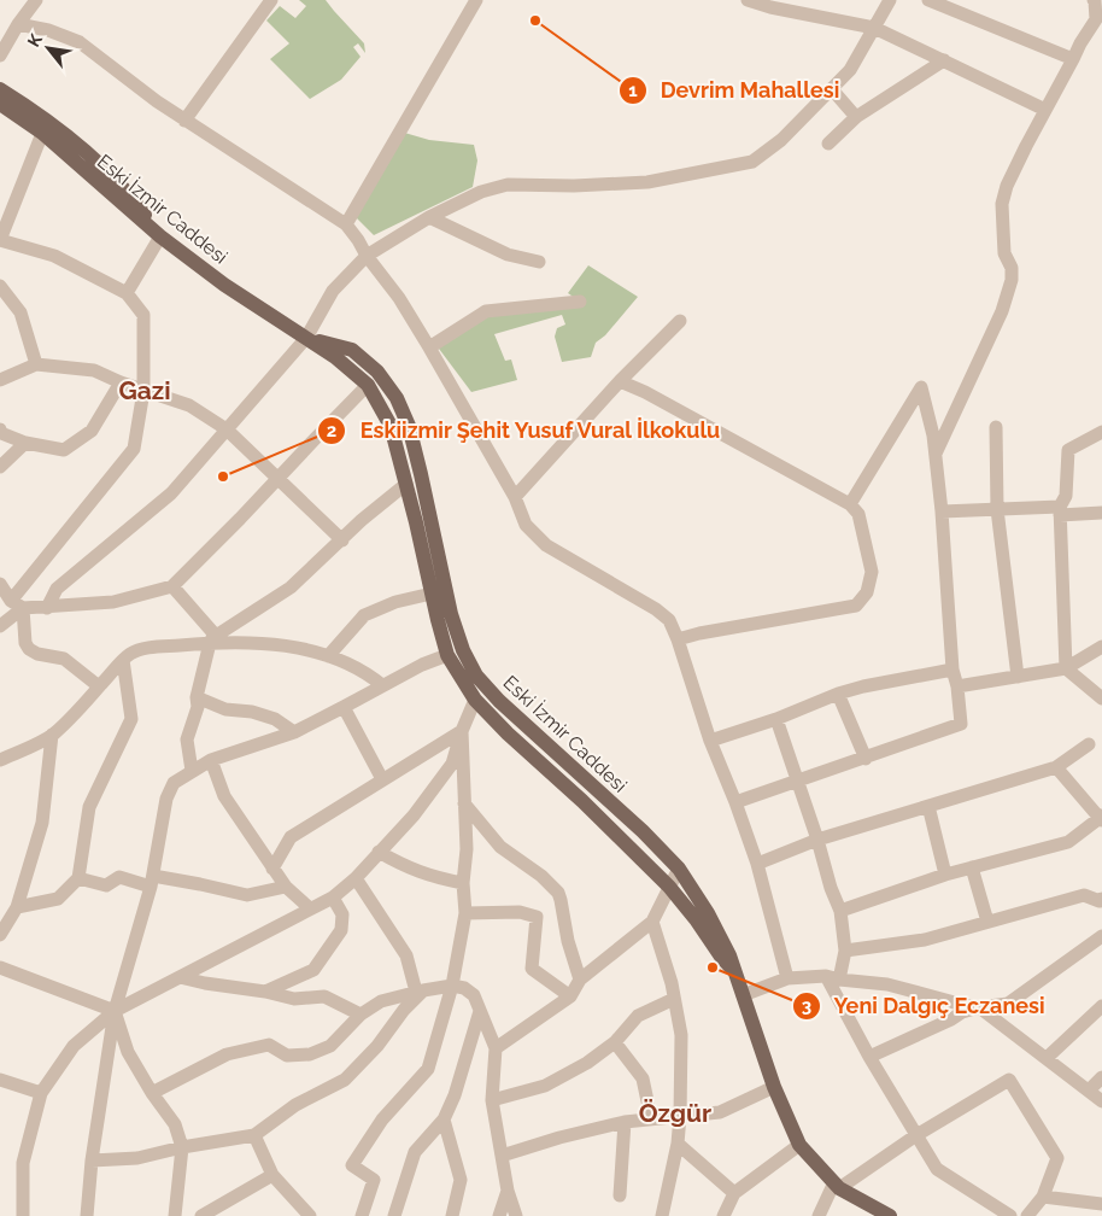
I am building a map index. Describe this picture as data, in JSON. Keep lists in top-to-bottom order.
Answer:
{
  "streets": {
    "main road": ["Eski İzmir Caddesi"]
  },
  "districts": ["Gazi", "Özgür"],
  "places": ["Devrim Mahallesi", "Eskiizmir Şehit Yusuf Vural İlkokulu", "Yeni Dalgıç Eczanesi"],
  "north": "top left"
}
